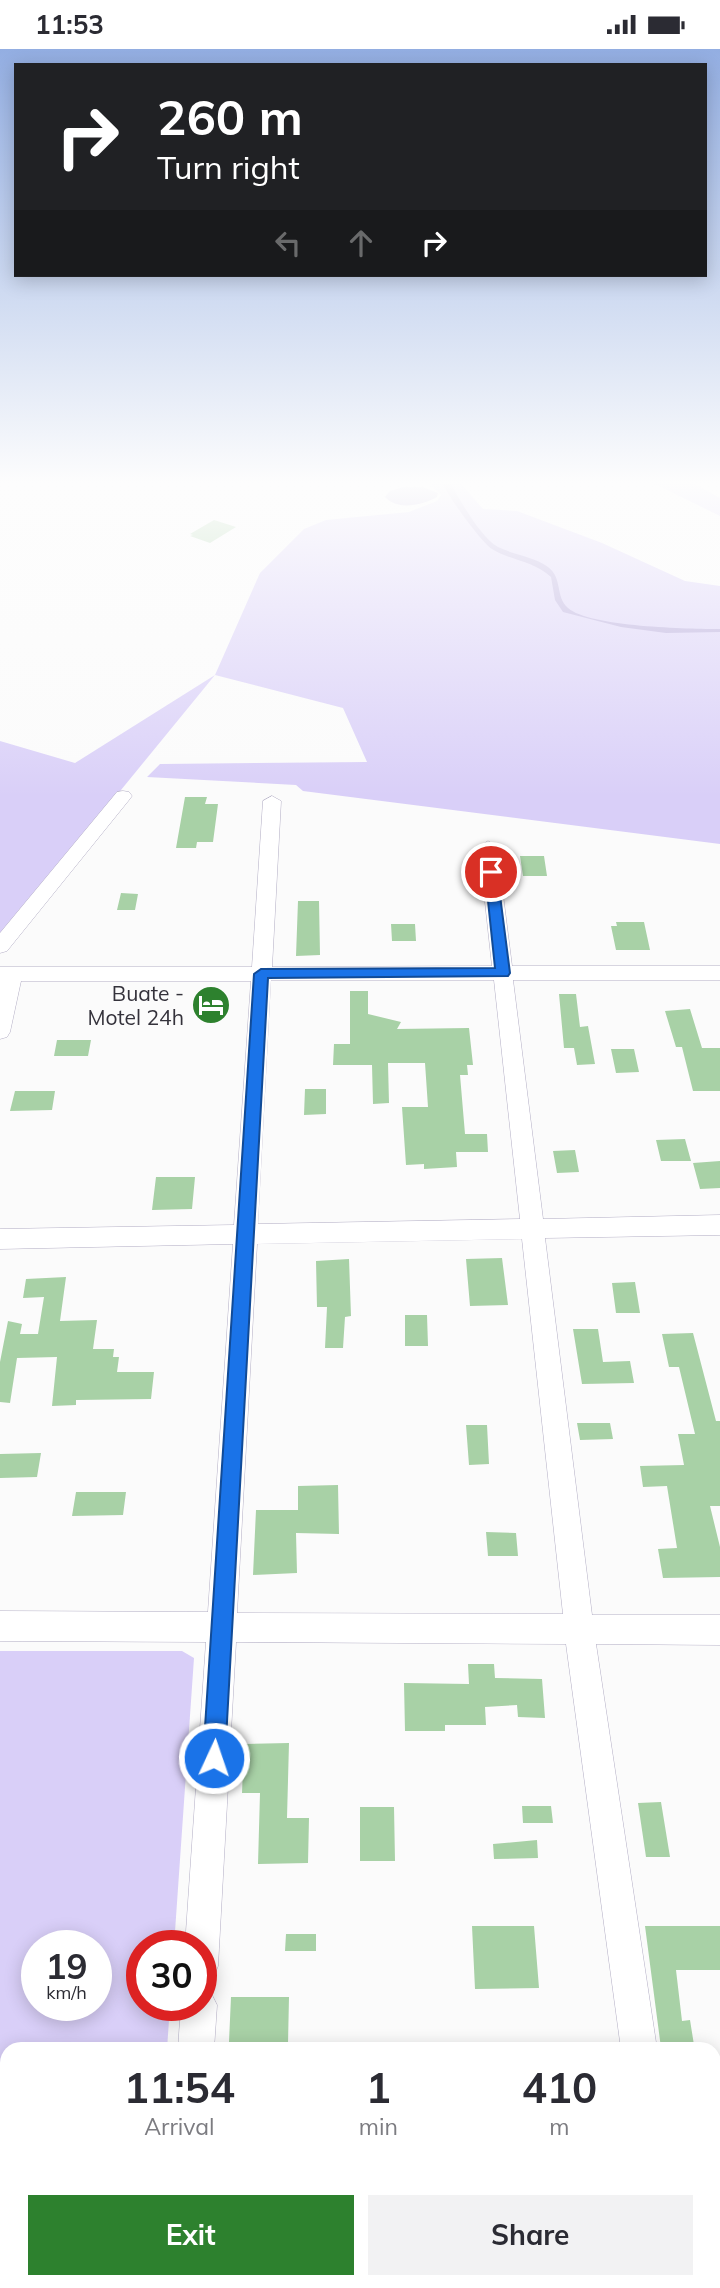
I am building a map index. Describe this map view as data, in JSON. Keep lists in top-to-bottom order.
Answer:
{
  "places": {
    "hotel": ["Buate - Motel 24h"]
  },
  "page": {
    "status": "11:53",
    "turn": ["260 m", "Turn right"],
    "speed": "19 km/h",
    "limit": "30",
    "eta": [
      "11:54",
      "Arrival",
      "1",
      "min",
      "410",
      "m"
    ],
    "buttons": ["Exit", "Share"]
  }
}
